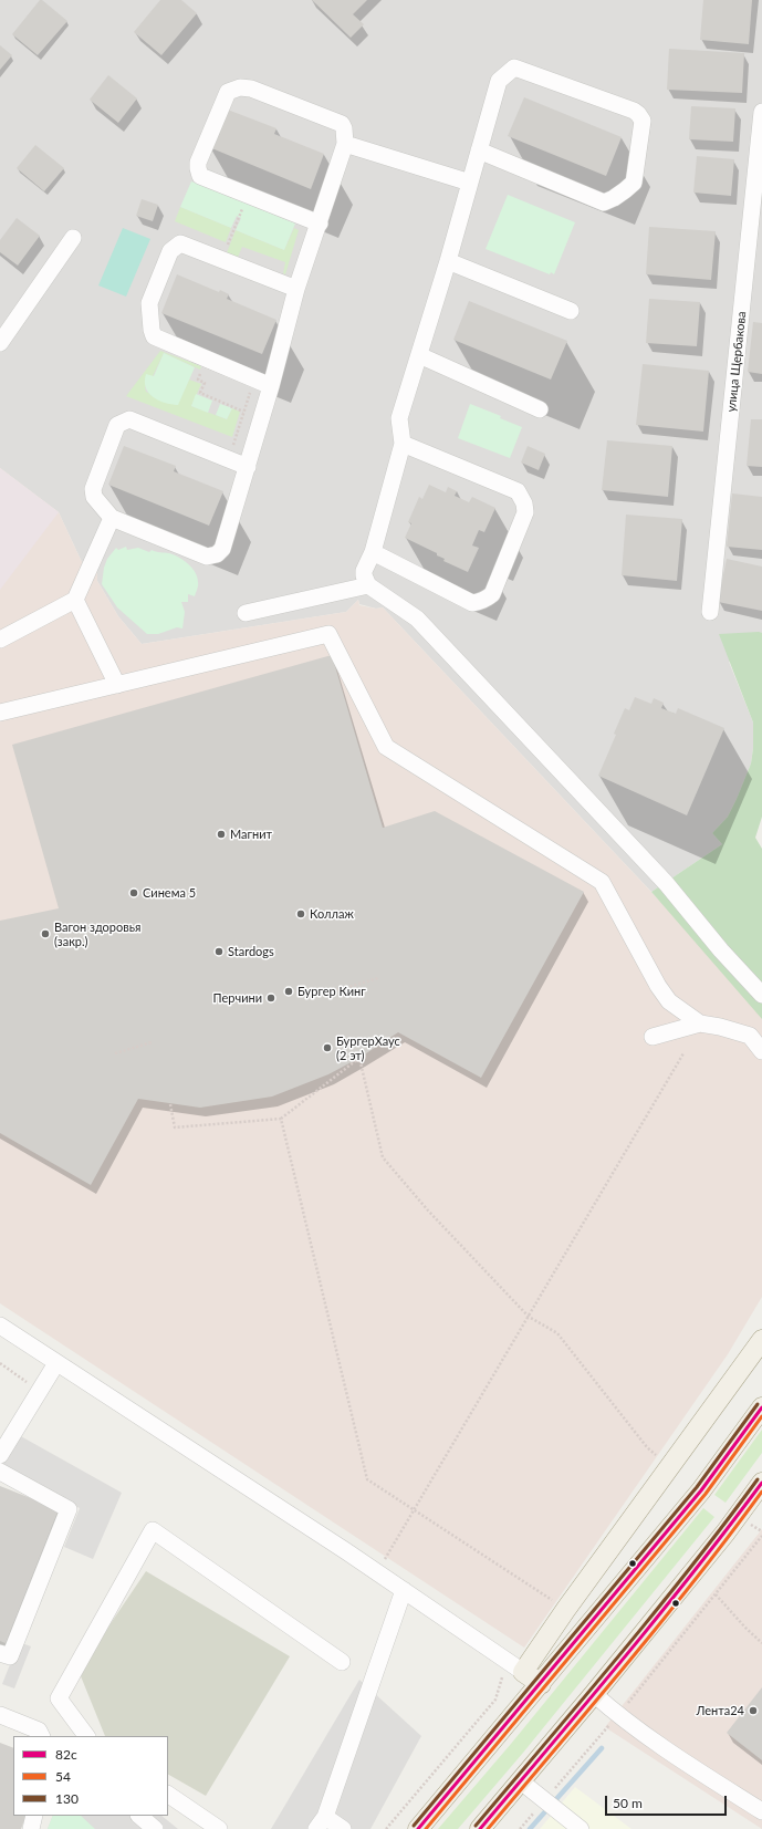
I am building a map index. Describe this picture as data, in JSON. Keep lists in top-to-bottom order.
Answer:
{
  "streets": {
    "street": ["улица Щербакова"]
  },
  "places": [
    "Магнит",
    "Синема 5",
    "Коллаж",
    "Вагон здоровья (закр.)",
    "Stardogs",
    "Бургер Кинг",
    "Перчини",
    "БургерХаус (2 эт)",
    "Лента24"
  ],
  "lines": ["transit line 130", "transit line 82с", "transit line 54"],
  "legend": ["82с", "54", "130"],
  "scale_bar": "50 m"
}
